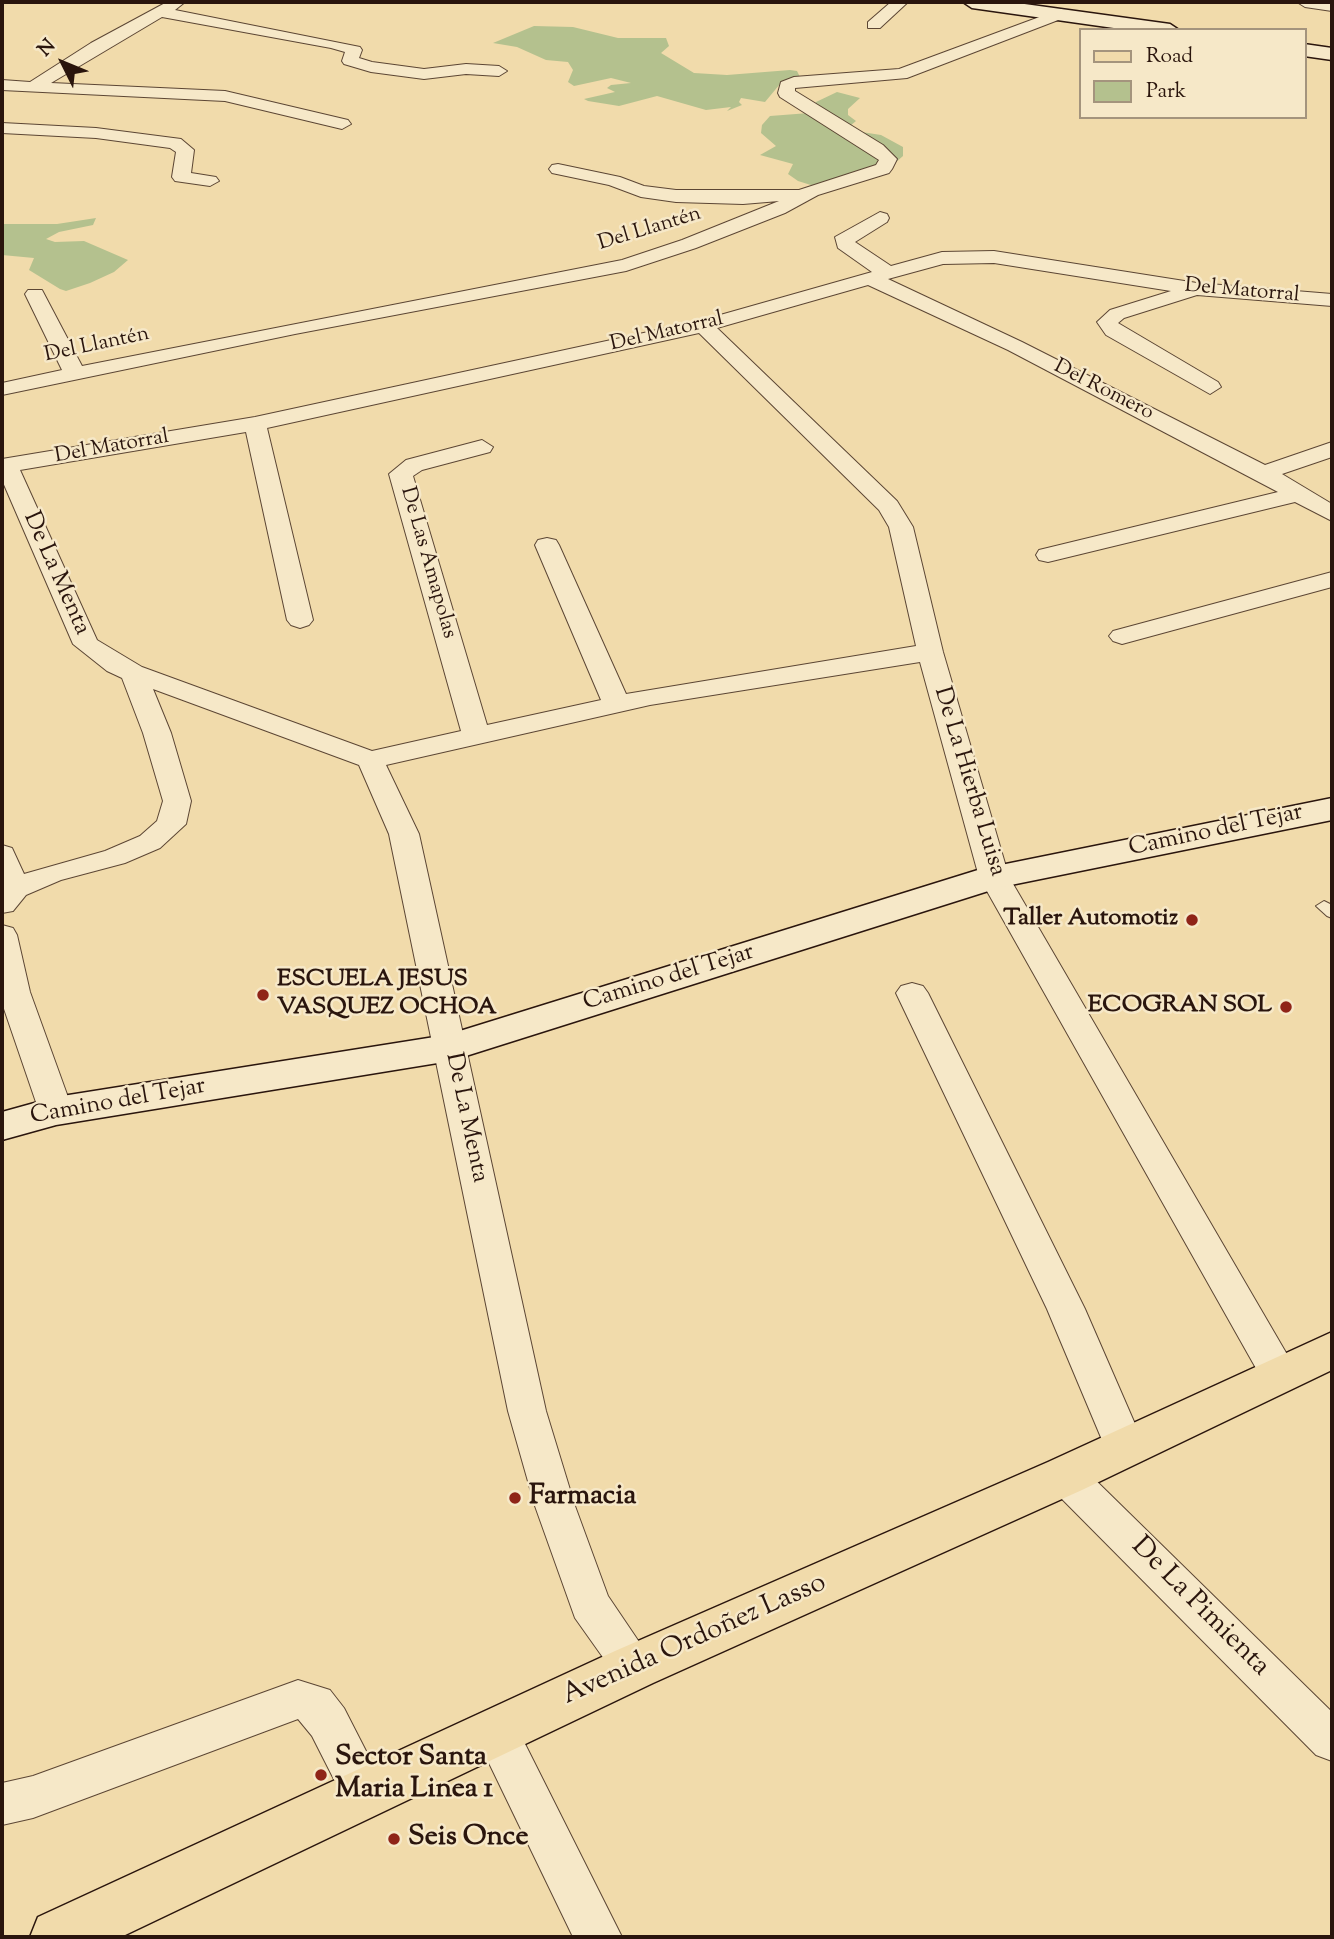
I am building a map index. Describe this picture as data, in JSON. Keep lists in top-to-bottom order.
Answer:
{
  "streets": {
    "main road": ["Avenida Ordoñez Lasso"],
    "street": [
      "Del Llantén",
      "Del Matorral",
      "Del Romero",
      "De Las Amapolas",
      "De La Menta",
      "De La Hierba Luisa",
      "Camino del Tejar",
      "De La Pimienta"
    ]
  },
  "crossings": [
    ["Del Matorral", "Del Romero"],
    ["Del Matorral", "De La Menta"],
    ["Del Matorral", "De La Hierba Luisa"],
    ["De La Menta", "Camino del Tejar"],
    ["De La Menta", "Avenida Ordoñez Lasso"],
    ["De La Hierba Luisa", "Camino del Tejar"],
    ["De La Hierba Luisa", "Avenida Ordoñez Lasso"],
    ["De La Pimienta", "Avenida Ordoñez Lasso"]
  ],
  "places": [
    "Taller Automotiz",
    "ESCUELA JESUS VASQUEZ OCHOA",
    "ECOGRAN SOL",
    "Farmacia",
    "Sector Santa Maria Linea 1",
    "Seis Once"
  ],
  "legend": ["Road", "Park"],
  "north": "top left"
}
